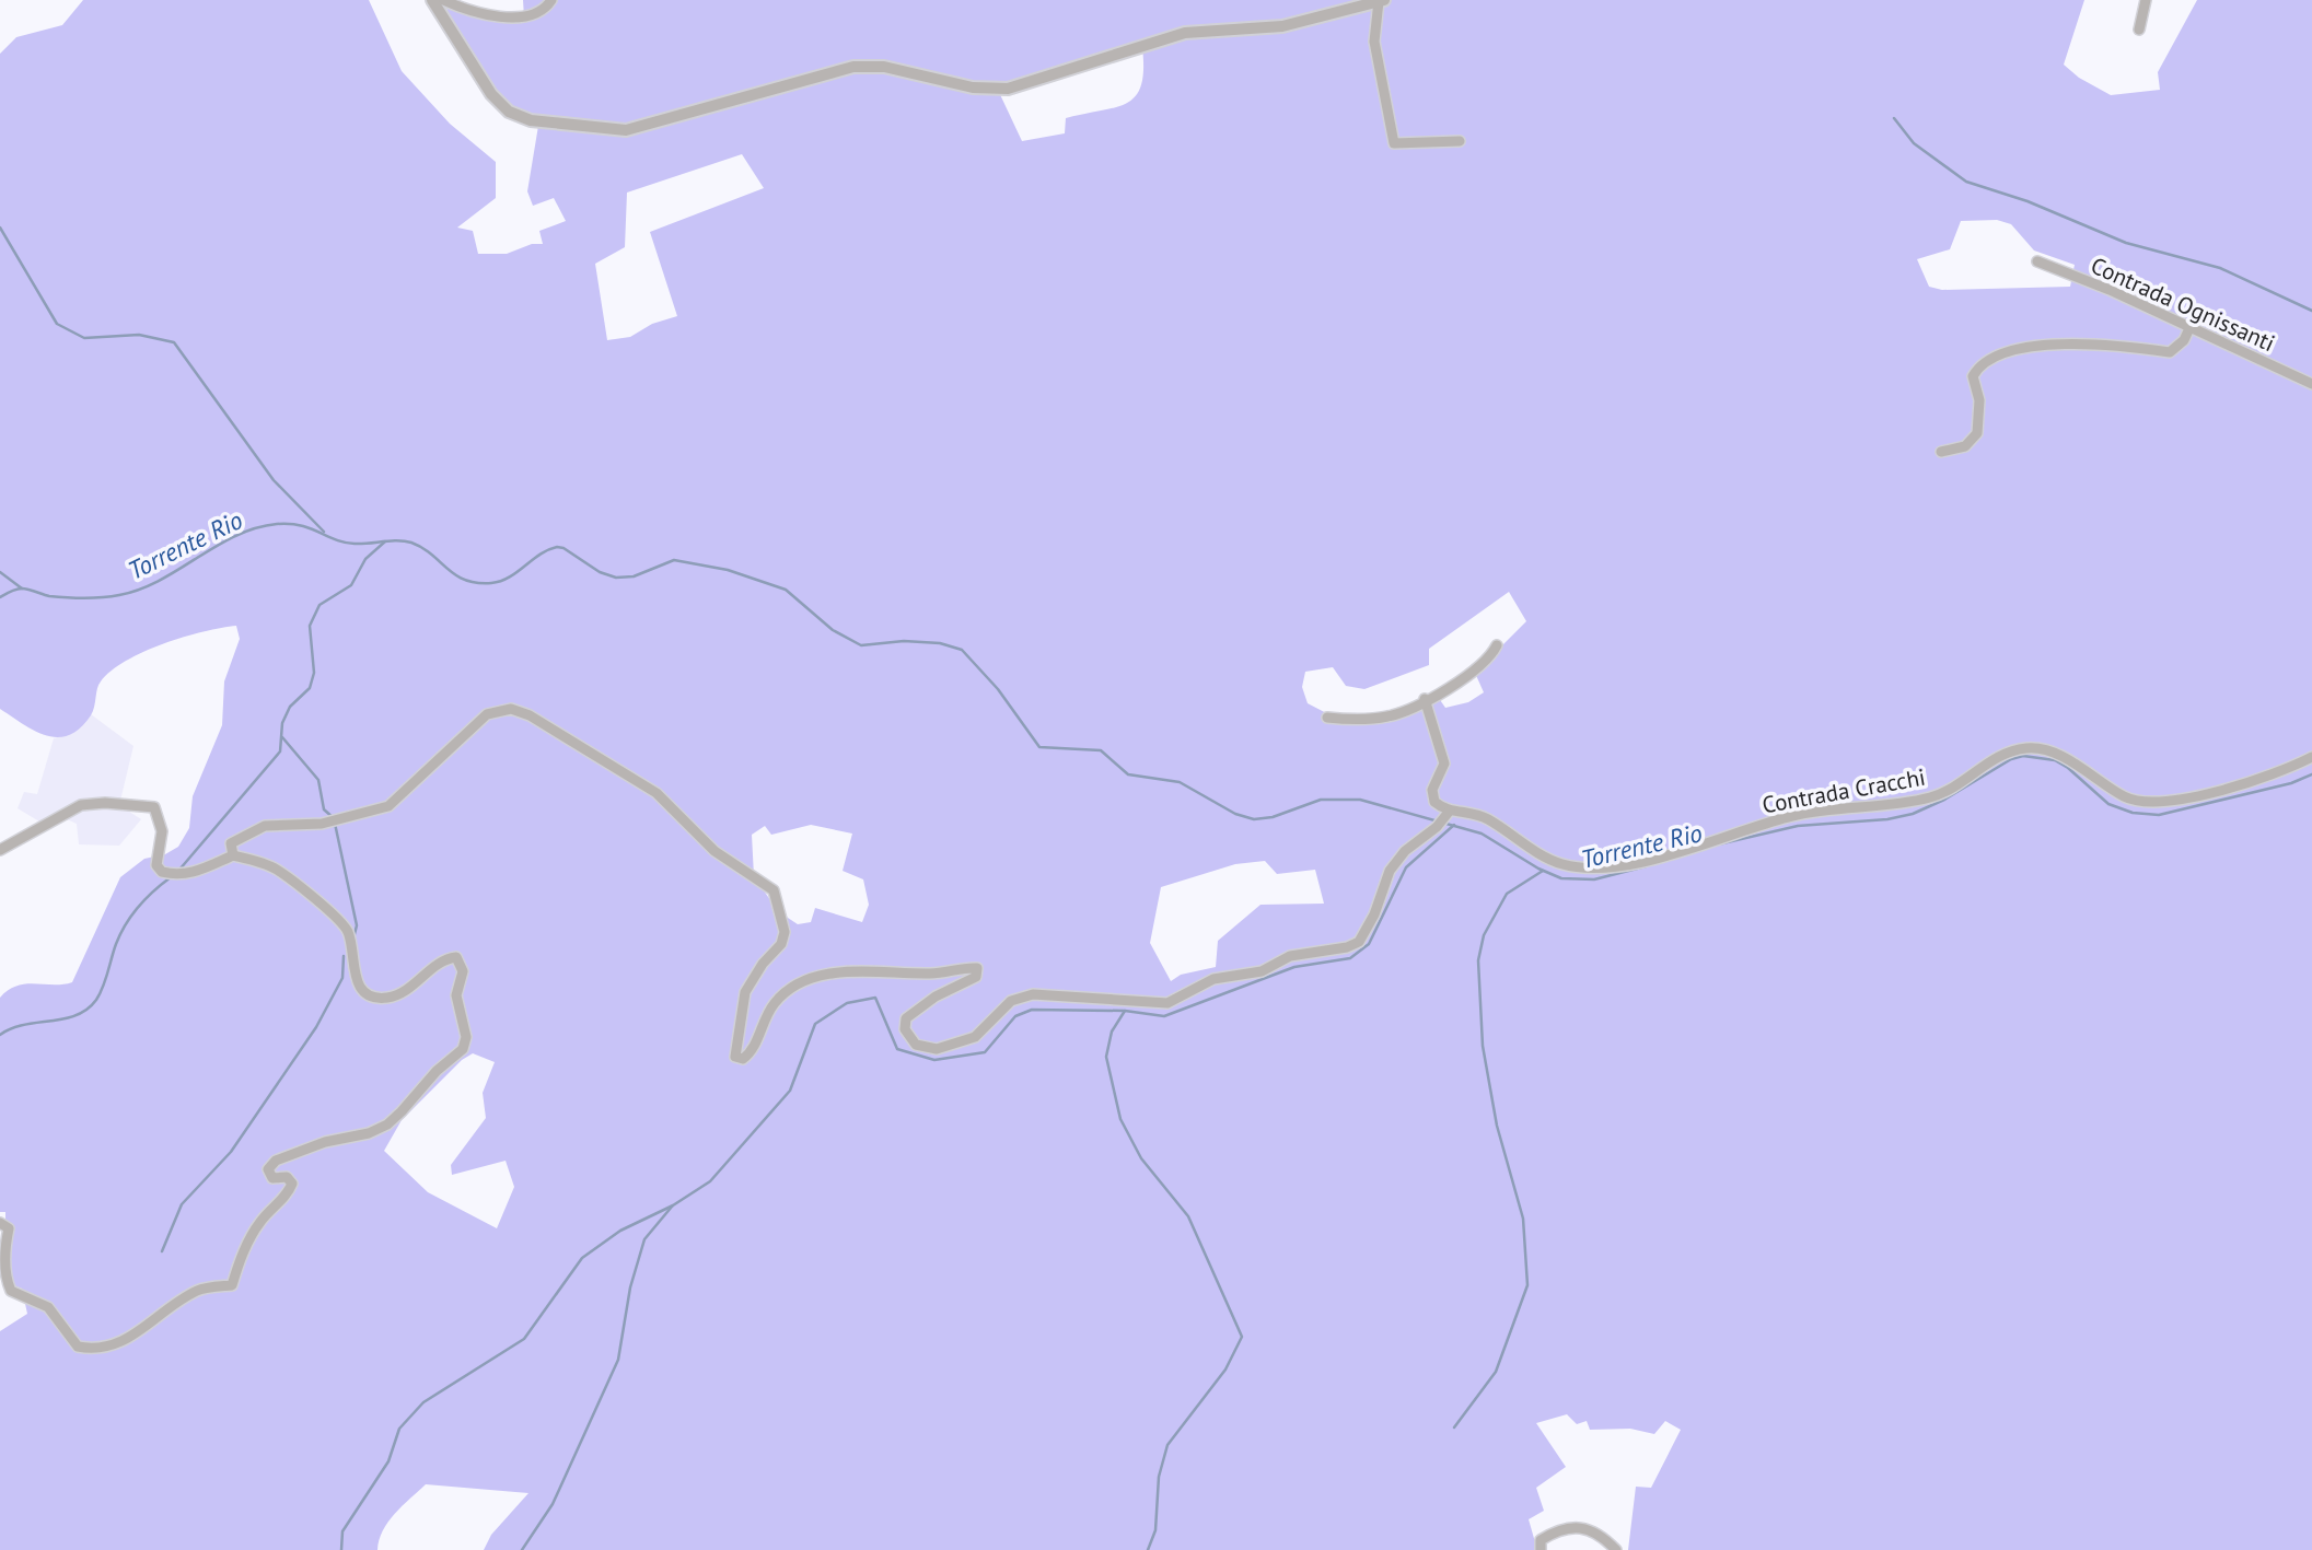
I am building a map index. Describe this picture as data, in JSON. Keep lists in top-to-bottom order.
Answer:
{
  "streets": {
    "street": ["Contrada Ognissanti", "Contrada Cracchi"]
  },
  "water": ["Torrente Rio"]
}
